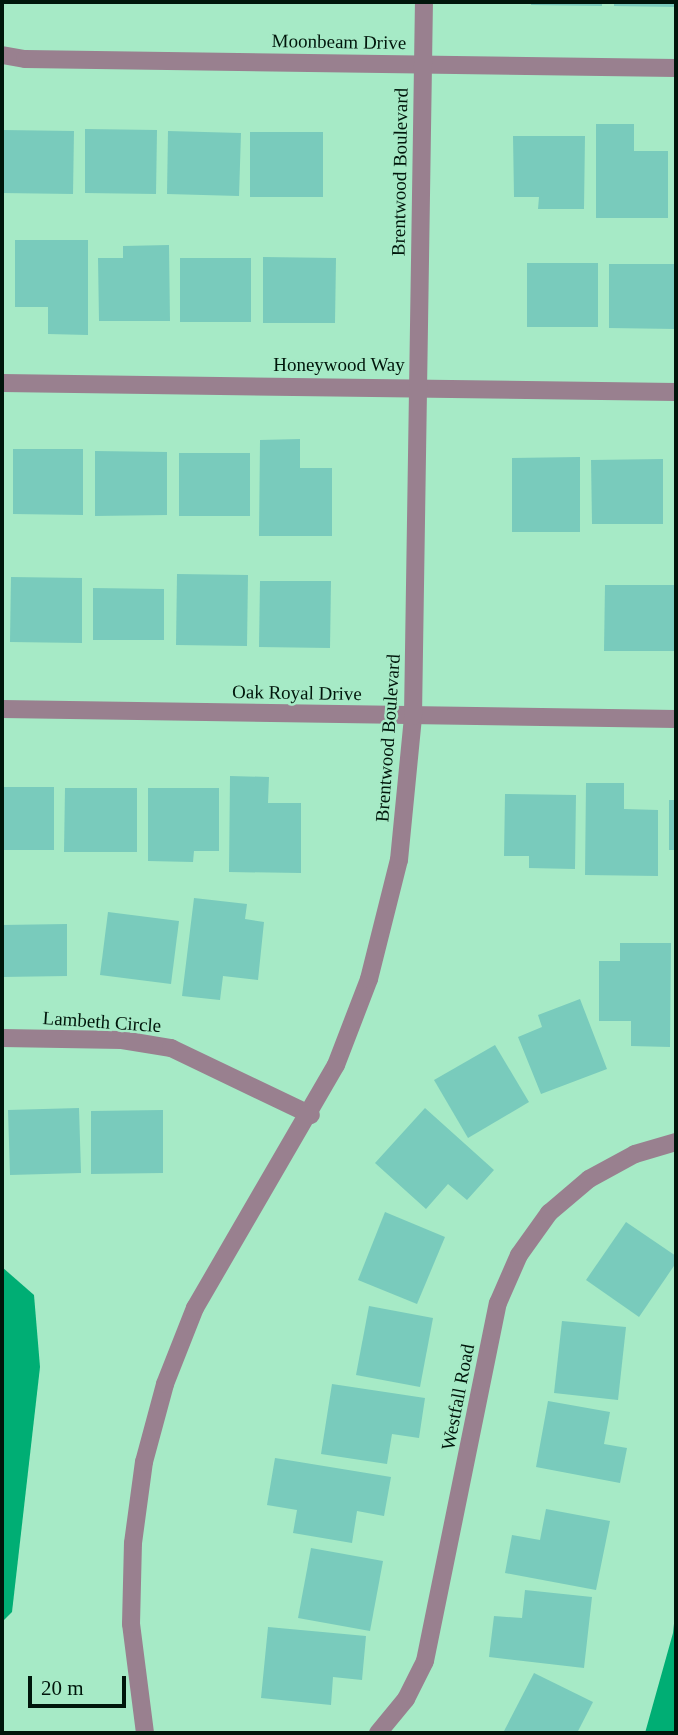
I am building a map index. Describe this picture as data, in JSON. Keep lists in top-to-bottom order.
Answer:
{
  "streets": {
    "street": [
      "Moonbeam Drive",
      "Brentwood Boulevard",
      "Honeywood Way",
      "Oak Royal Drive",
      "Lambeth Circle",
      "Westfall Road"
    ]
  },
  "crossings": [
    ["Moonbeam Drive", "Brentwood Boulevard"],
    ["Brentwood Boulevard", "Honeywood Way"],
    ["Brentwood Boulevard", "Oak Royal Drive"],
    ["Brentwood Boulevard", "Lambeth Circle"]
  ],
  "scale_bar": "20 m"
}
